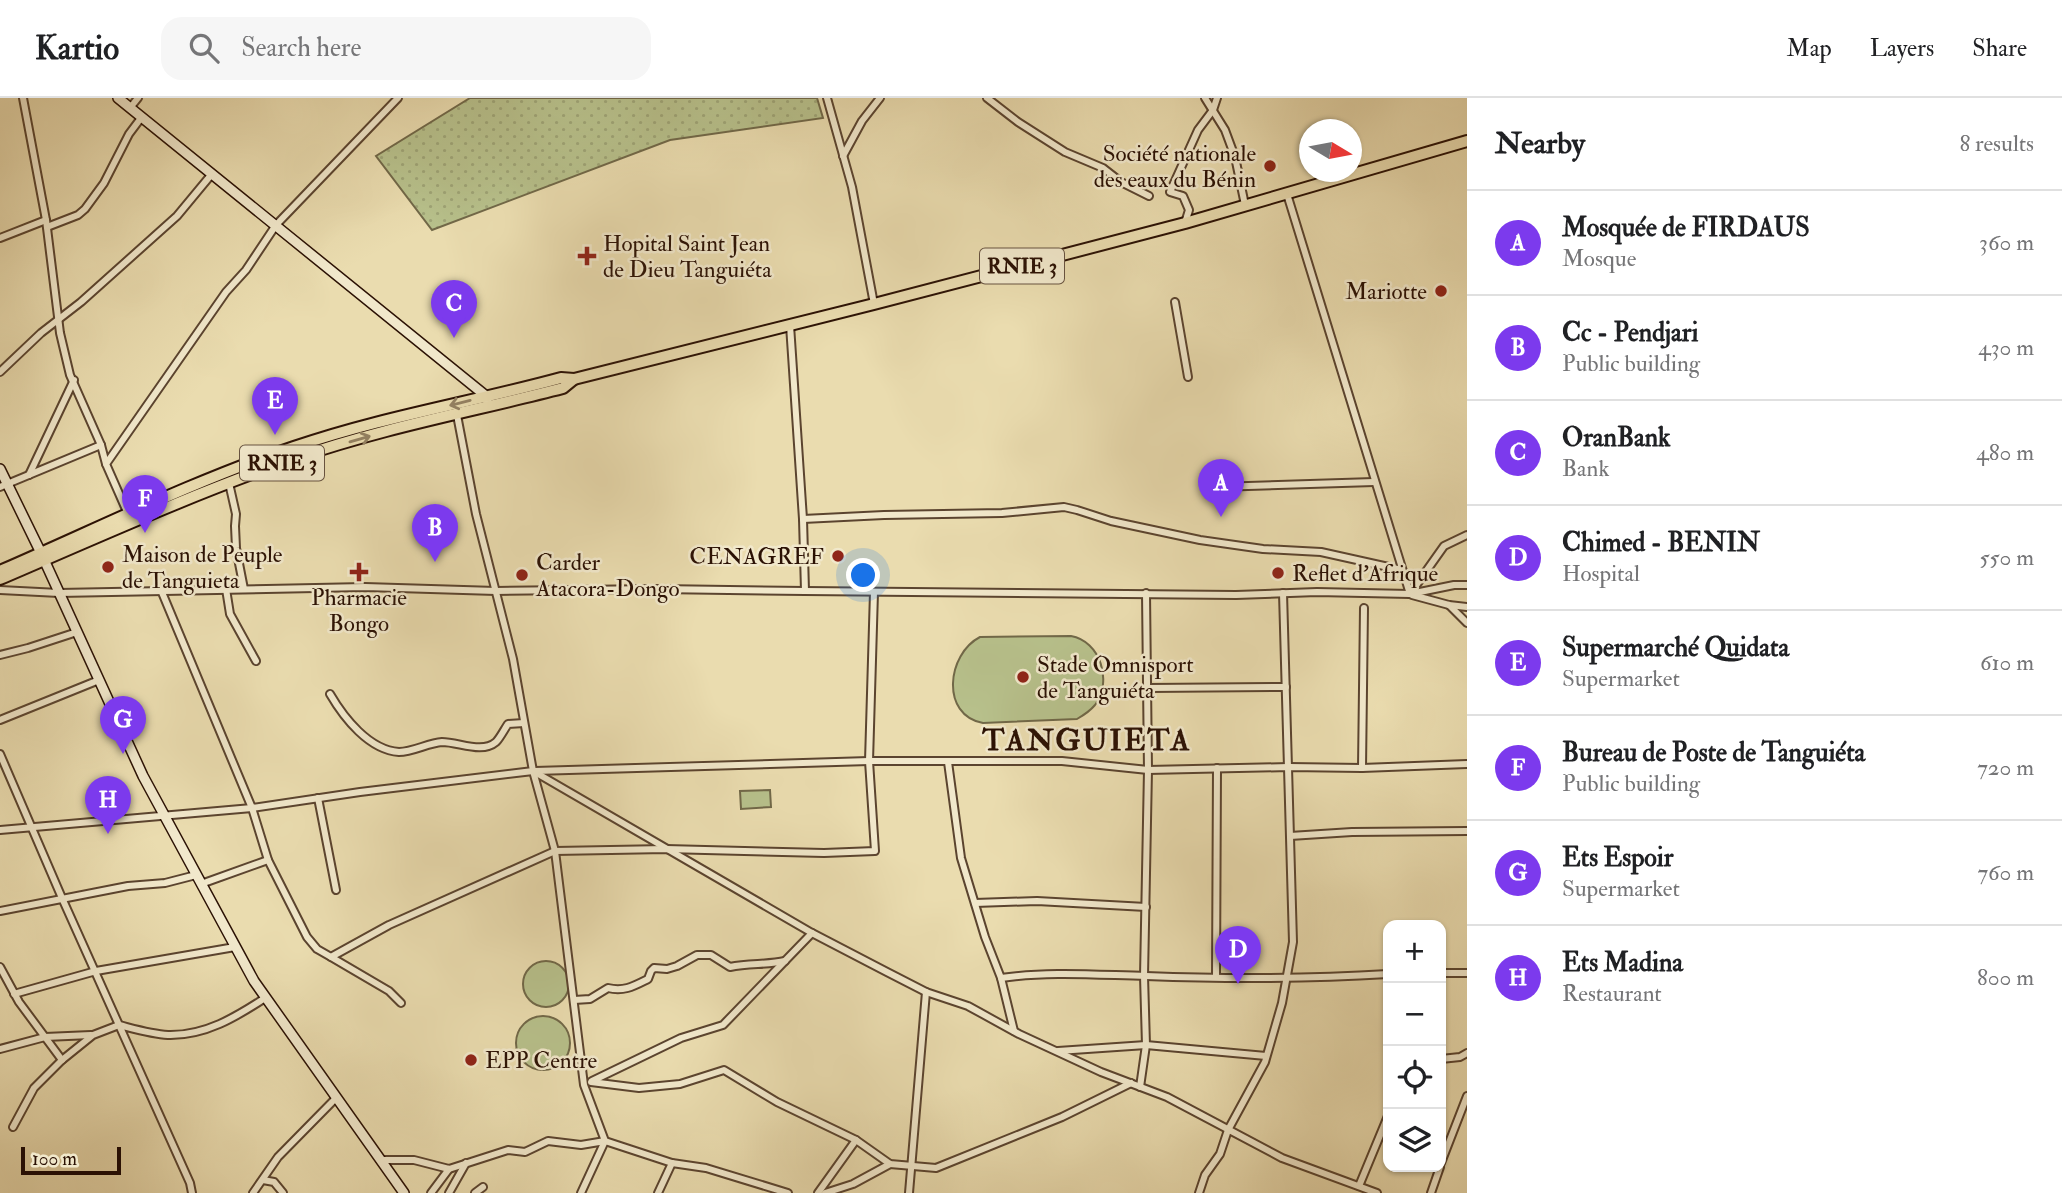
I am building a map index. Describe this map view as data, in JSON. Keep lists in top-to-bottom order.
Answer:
{
  "streets": {
    "highway": ["RNIE 3"]
  },
  "districts": ["TANGUIETA"],
  "places": {
    "other": [
      "Société nationale des eaux du Bénin",
      "Mariotte",
      "CENAGREF",
      "Maison de Peuple de Tanguieta",
      "Reflet d'Afrique",
      "Carder Atacora-Dongo",
      "Stade Omnisport de Tanguiéta",
      "EPP Centre"
    ],
    "health": ["Hopital Saint Jean de Dieu Tanguiéta", "Pharmacie Bongo"]
  },
  "scale_bar": "100 m",
  "north": "right",
  "page": {
    "header": "Kartio",
    "search": "Search here",
    "nav": ["Map", "Layers", "Share"],
    "heading": ["Nearby", "8 results"],
    "list": [
      {
        "mark": "A",
        "name": "Mosquée de FIRDAUS",
        "note": "Mosque",
        "value": "360 m"
      },
      {
        "mark": "B",
        "name": "Cc - Pendjari",
        "note": "Public building",
        "value": "430 m"
      },
      {
        "mark": "C",
        "name": "OranBank",
        "note": "Bank",
        "value": "480 m"
      },
      {
        "mark": "D",
        "name": "Chimed - BENIN",
        "note": "Hospital",
        "value": "550 m"
      },
      {
        "mark": "E",
        "name": "Supermarché Quidata",
        "note": "Supermarket",
        "value": "610 m"
      },
      {
        "mark": "F",
        "name": "Bureau de Poste de Tanguiéta",
        "note": "Public building",
        "value": "720 m"
      },
      {
        "mark": "G",
        "name": "Ets Espoir",
        "note": "Supermarket",
        "value": "760 m"
      },
      {
        "mark": "H",
        "name": "Ets Madina",
        "note": "Restaurant",
        "value": "800 m"
      }
    ],
    "pins": [
      "C",
      "E",
      "A",
      "F",
      "B",
      "G",
      "H",
      "D"
    ],
    "map_buttons": ["+", "−"],
    "scale": "100 m"
  }
}
